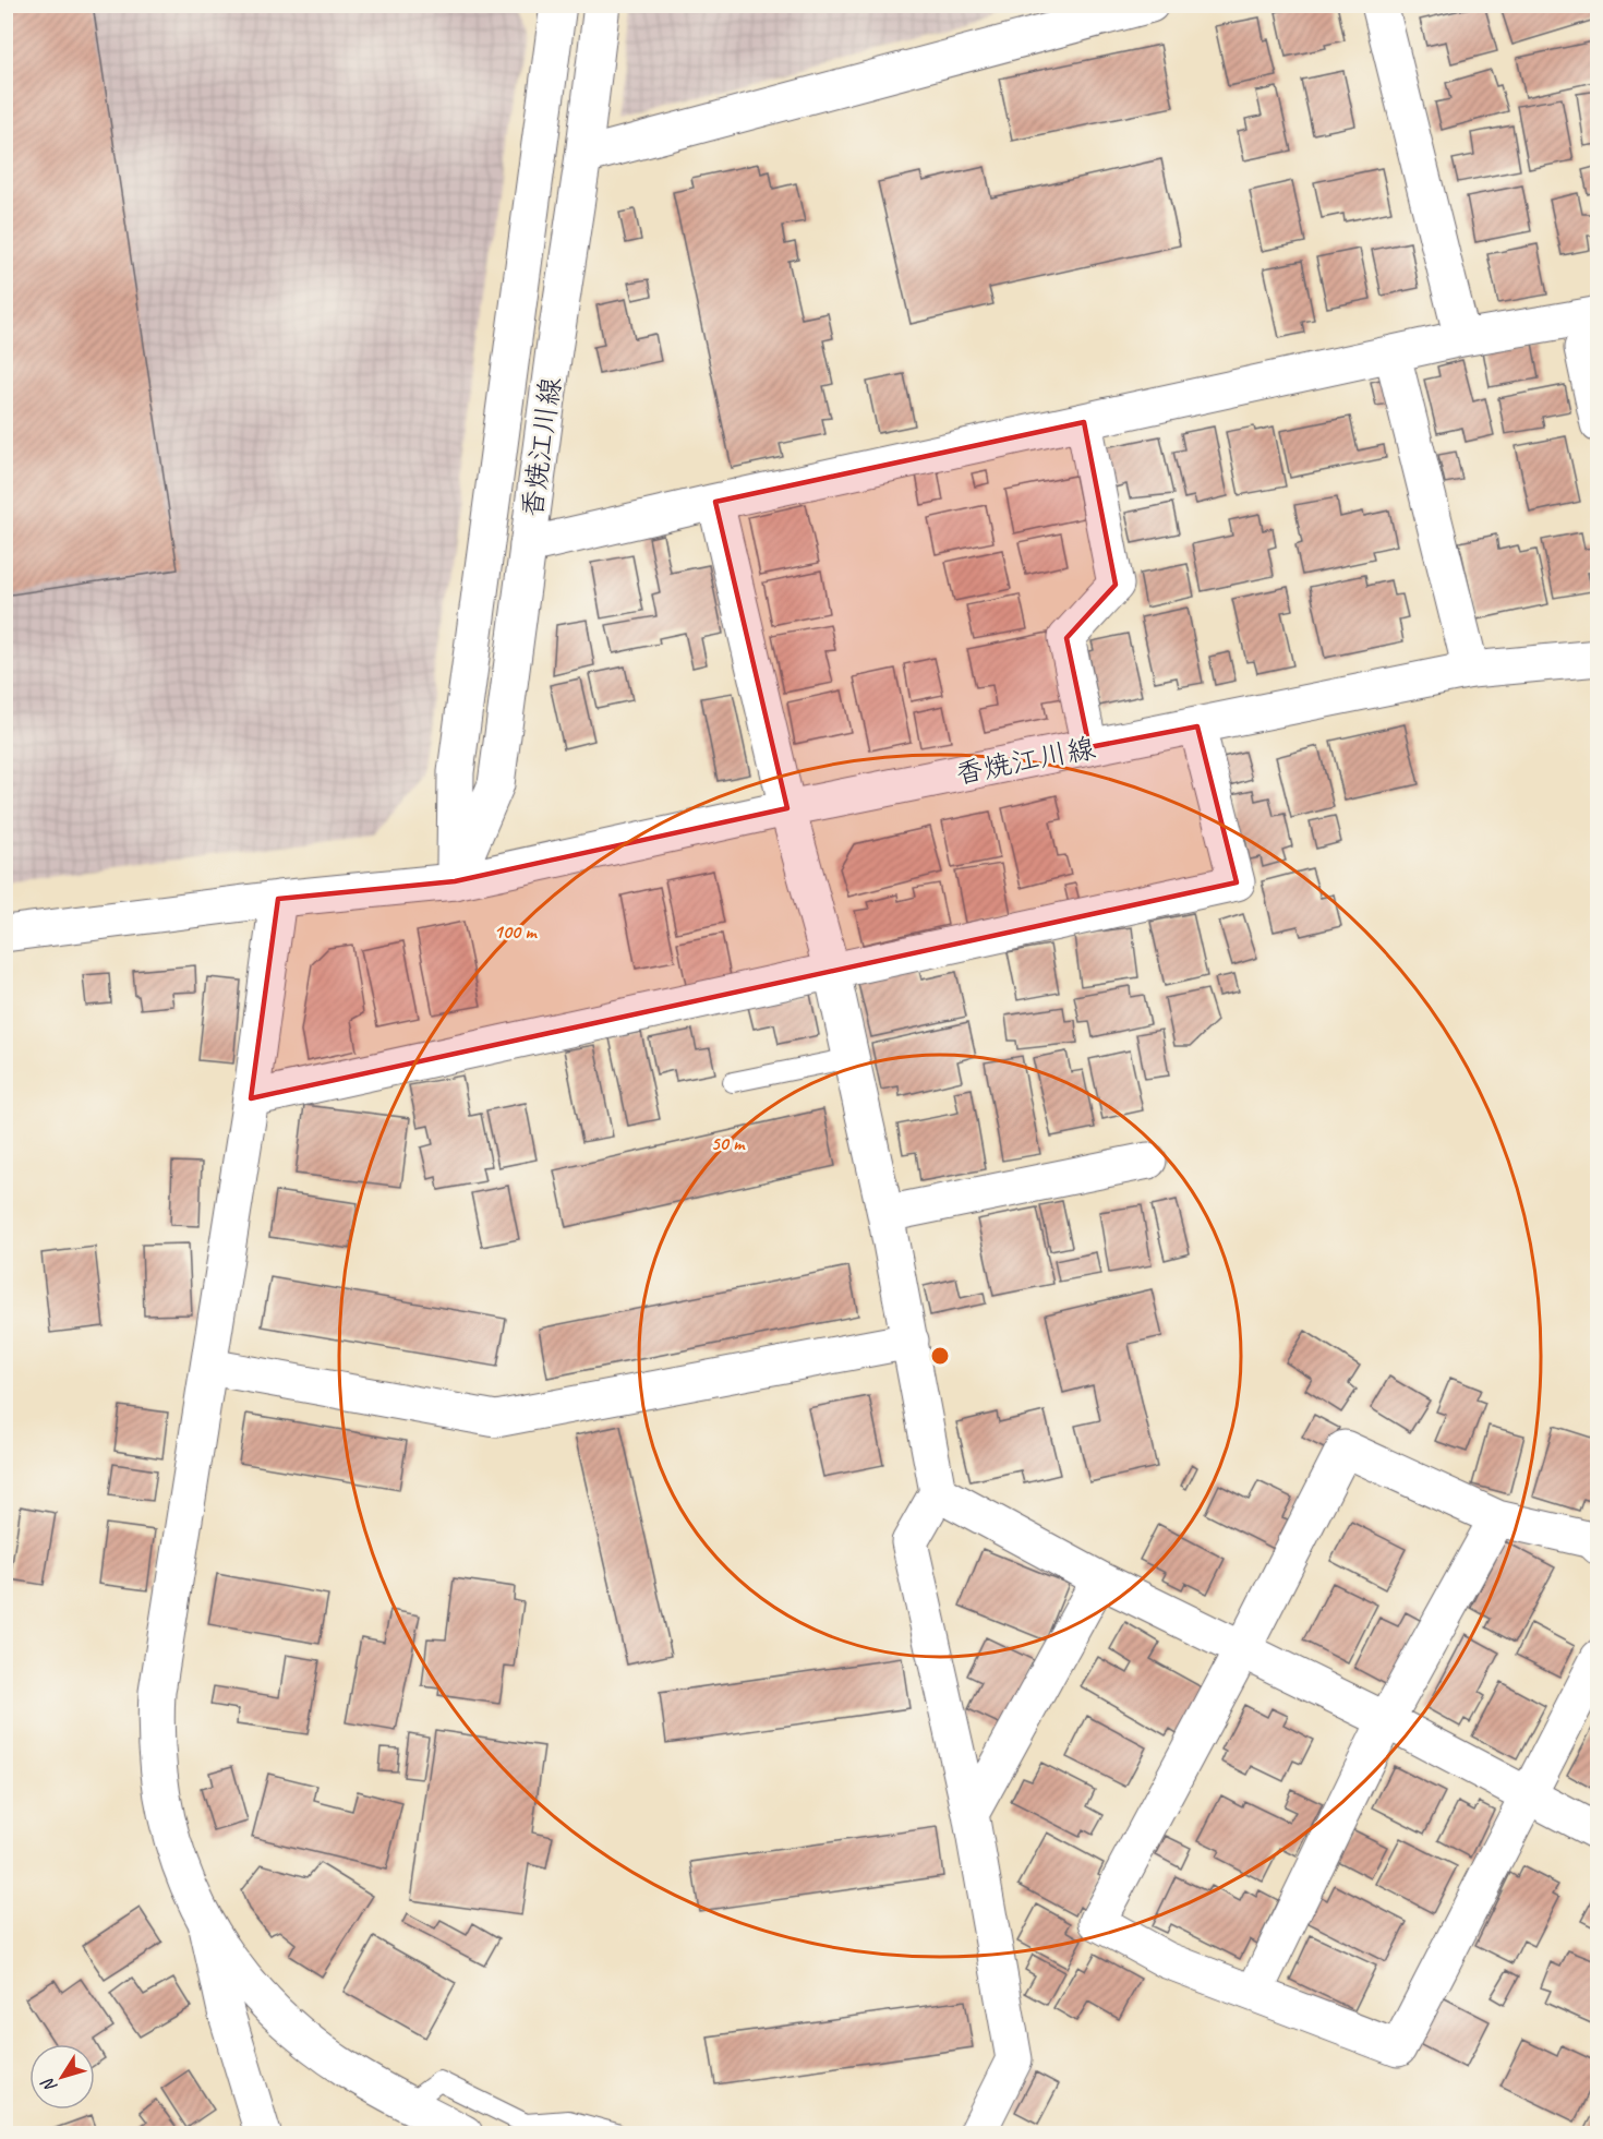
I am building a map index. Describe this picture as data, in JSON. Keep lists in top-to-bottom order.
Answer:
{
  "streets": {
    "street": ["香焼江川線"]
  },
  "north": "bottom left",
  "rings": ["100 m", "50 m"]
}
